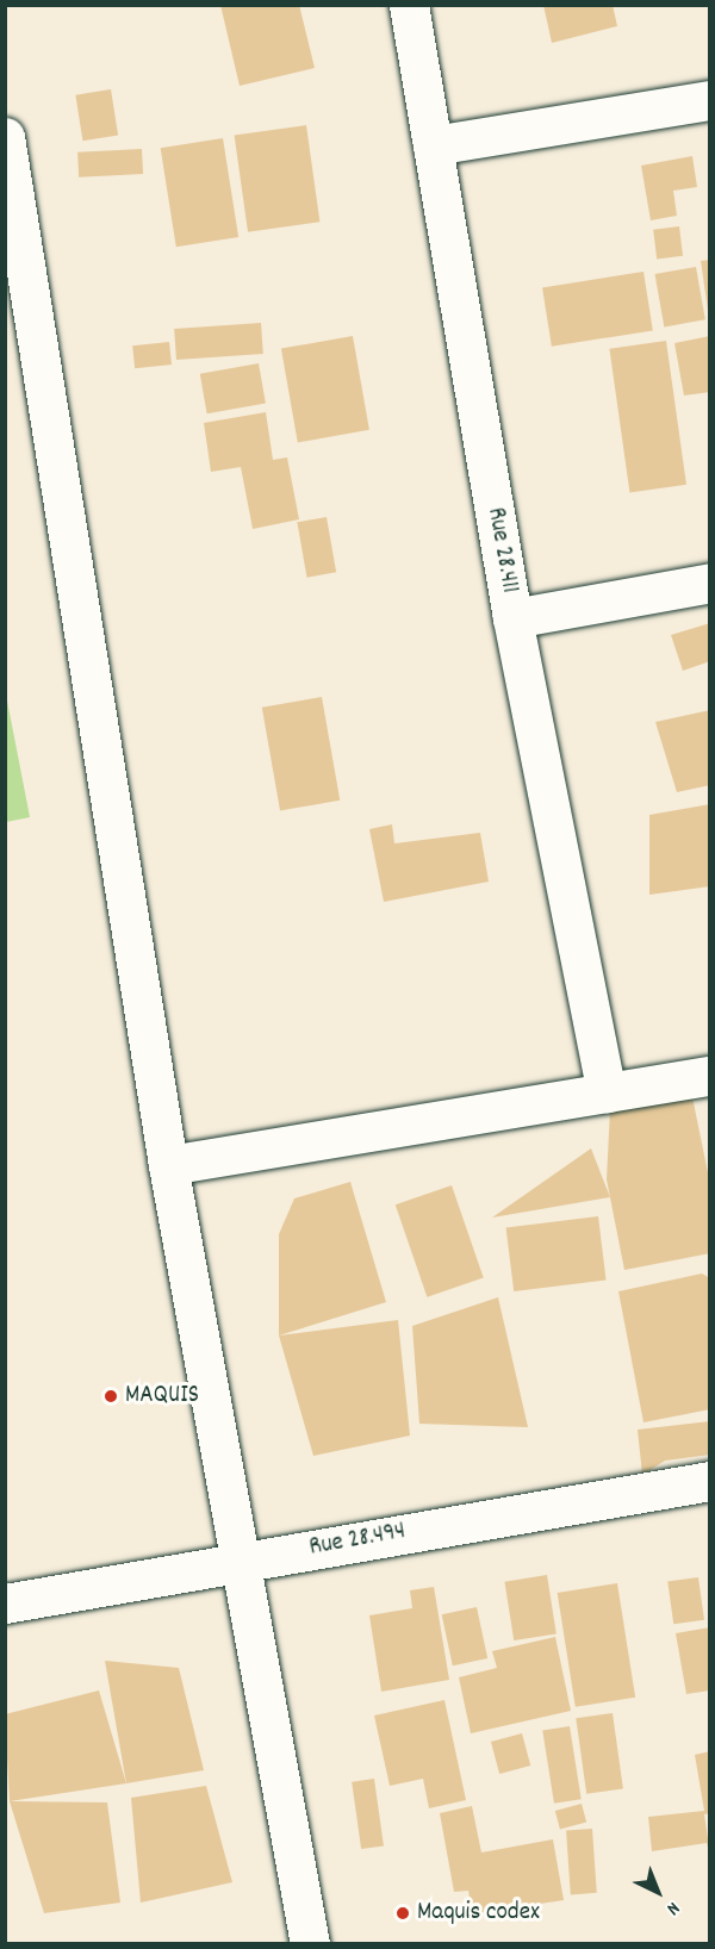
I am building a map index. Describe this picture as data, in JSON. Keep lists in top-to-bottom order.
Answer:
{
  "streets": {
    "street": ["Rue 28.411", "Rue 28.494"]
  },
  "places": ["MAQUIS", "Maquis codex"],
  "north": "bottom right"
}
